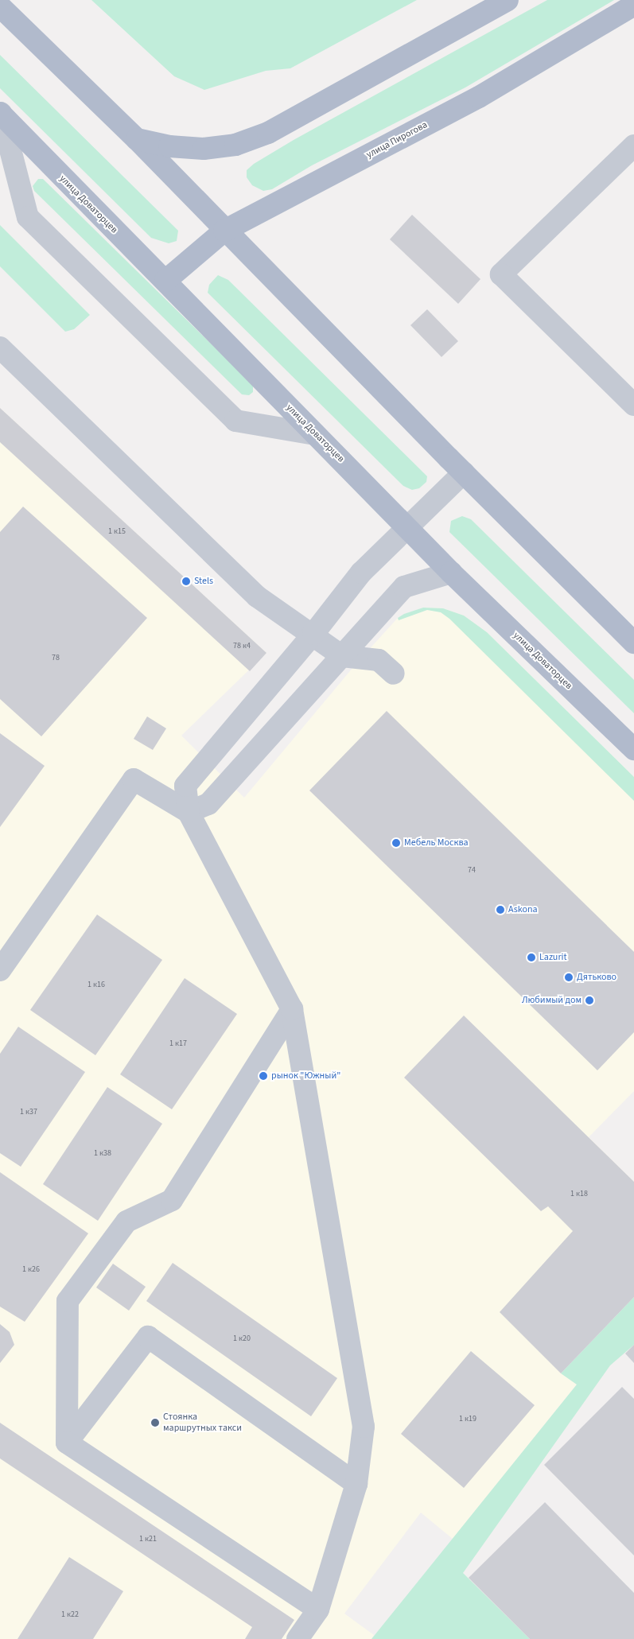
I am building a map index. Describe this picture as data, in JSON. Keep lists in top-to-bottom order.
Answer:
{
  "streets": {
    "main road": ["улица Пирогова", "улица Доваторцев"]
  },
  "crossings": [
    ["улица Пирогова", "улица Доваторцев"]
  ],
  "places": [
    "Stels",
    "Мебель Москва",
    "Askona",
    "Lazurit",
    "Дятьково",
    "Любимый дом",
    "рынок \"Южный\"",
    "Стоянка маршрутных такси"
  ],
  "house_numbers": [
    "1 к15",
    "78 к4",
    "78",
    "74",
    "1 к16",
    "1 к17",
    "1 к37",
    "1 к38",
    "1 к18",
    "1 к26",
    "1 к20",
    "1 к19",
    "1 к21",
    "1 к22"
  ]
}
